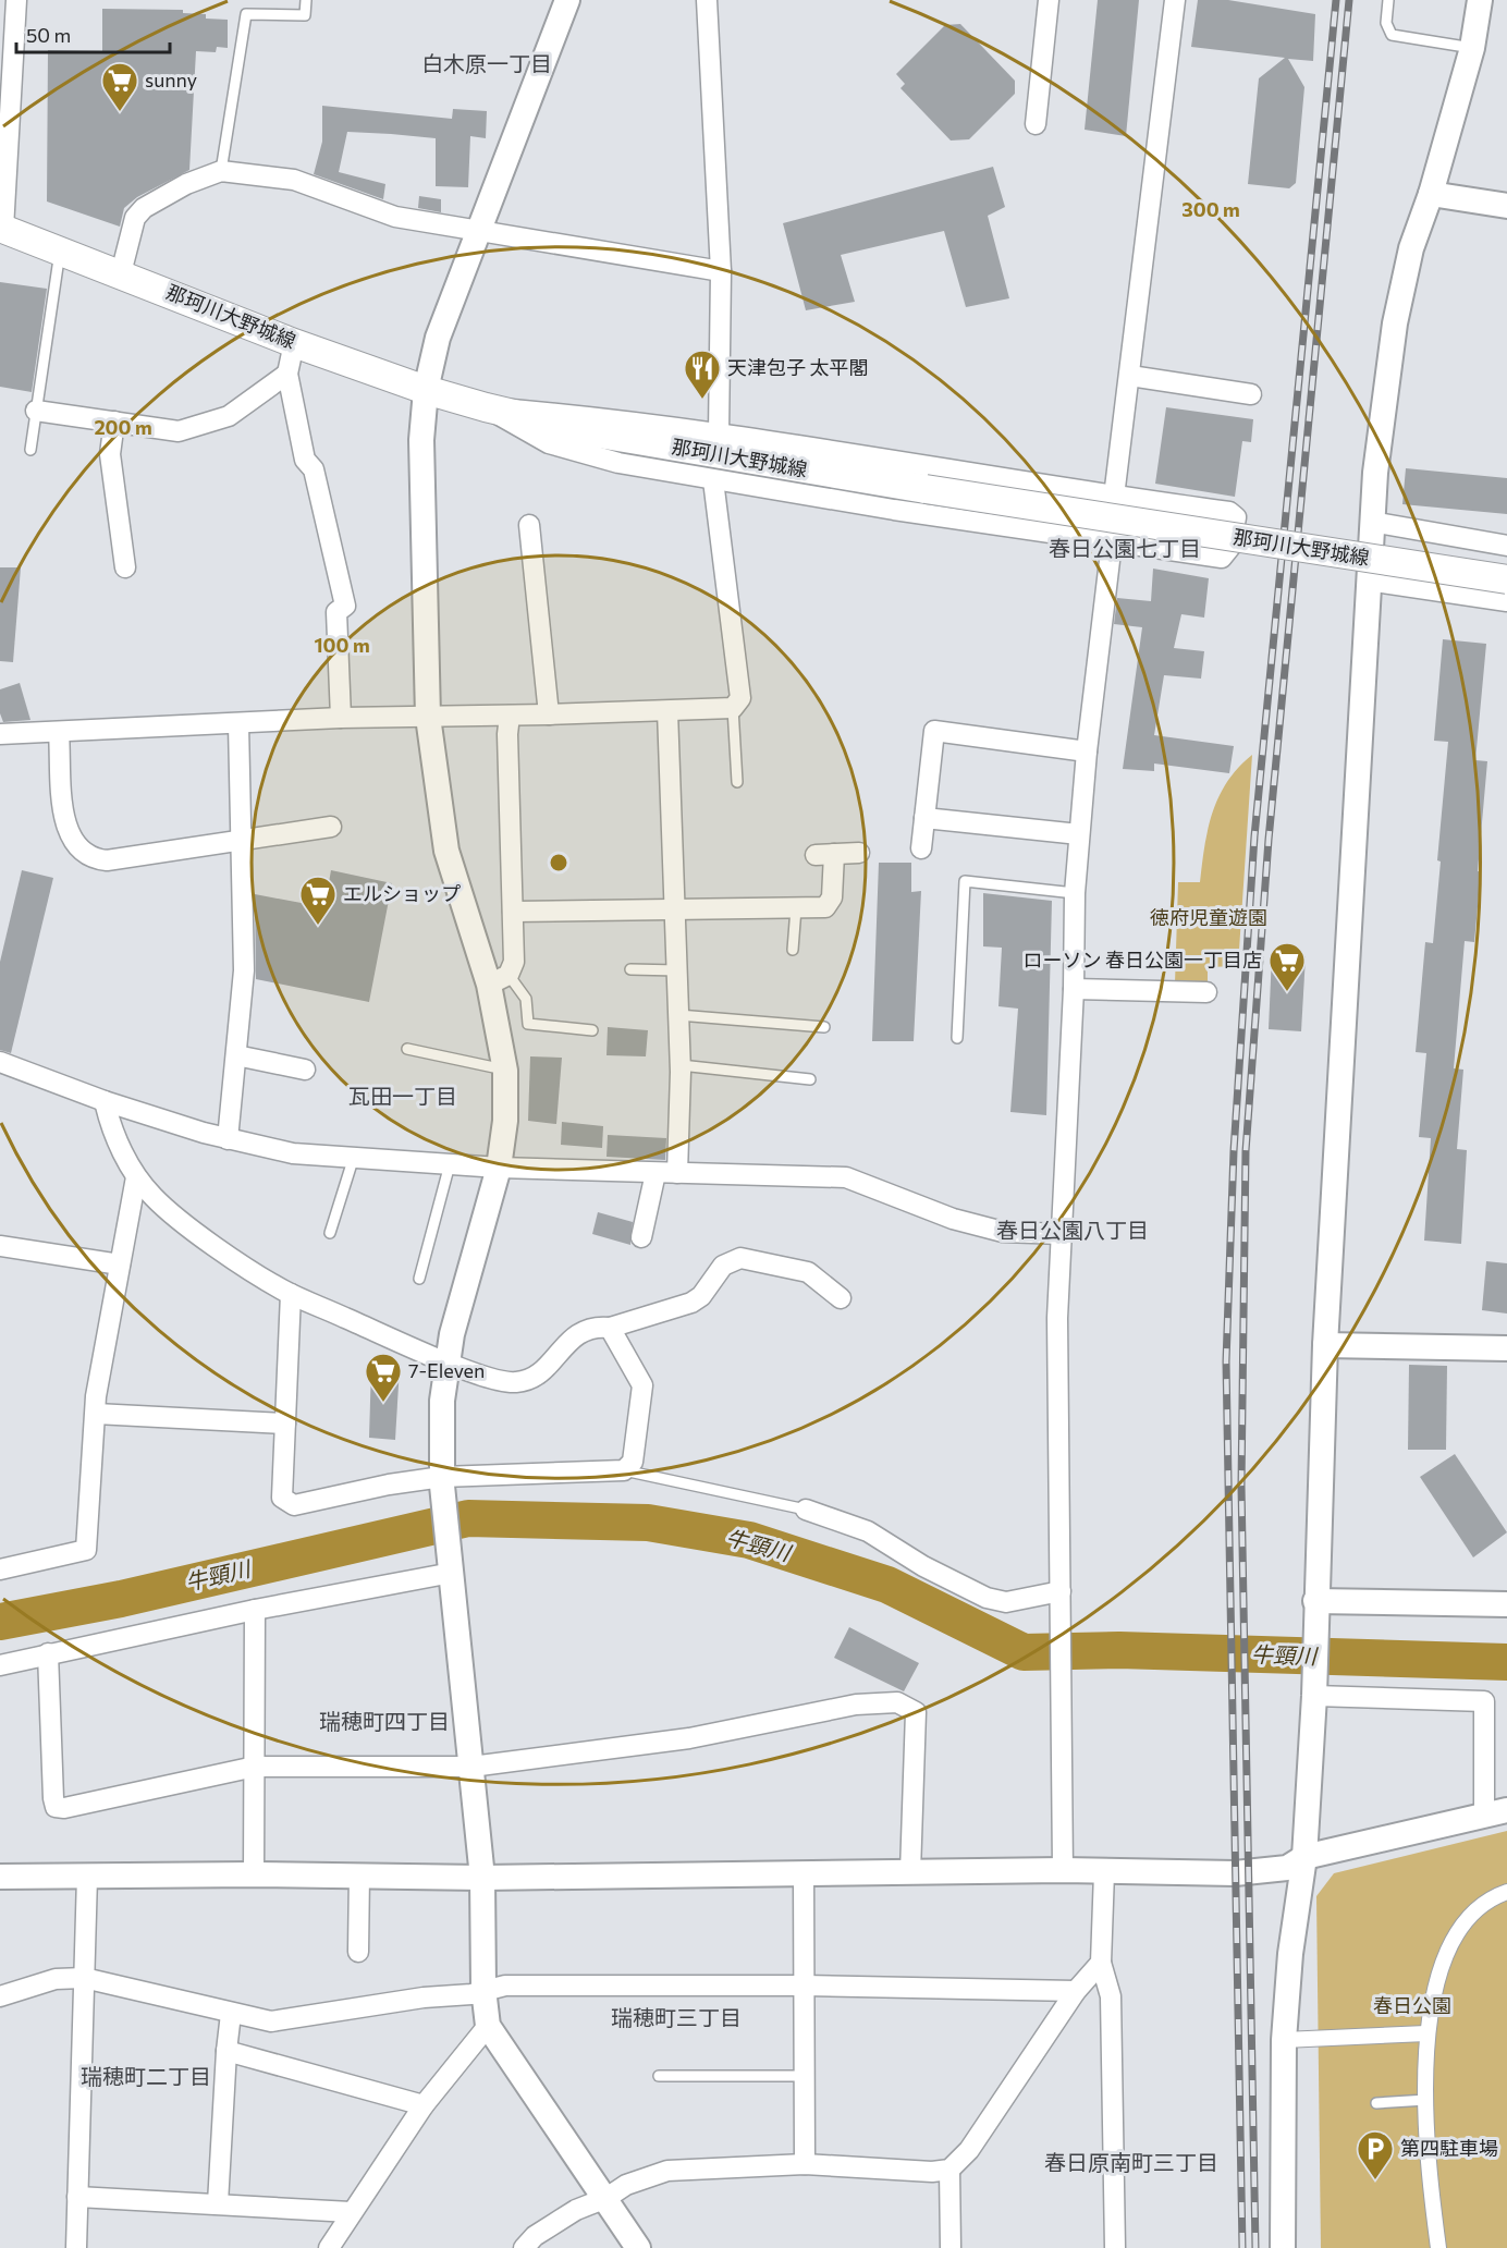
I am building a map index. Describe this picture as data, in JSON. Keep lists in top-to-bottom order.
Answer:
{
  "streets": {
    "main road": ["那珂川大野城線"]
  },
  "districts": [
    "白木原一丁目",
    "春日公園七丁目",
    "瓦田一丁目",
    "春日公園八丁目",
    "瑞穂町四丁目",
    "瑞穂町三丁目",
    "瑞穂町二丁目",
    "春日原南町三丁目"
  ],
  "water": ["牛頸川"],
  "parks": ["徳府児童遊園", "春日公園"],
  "places": {
    "supermarket": [
      "sunny",
      "エルショップ",
      "ローソン 春日公園一丁目店",
      "7-Eleven"
    ],
    "restaurant": ["天津包子 太平閣"],
    "parking": ["第四駐車場"]
  },
  "scale_bar": "50 m",
  "rings": ["300 m", "200 m", "100 m"]
}
